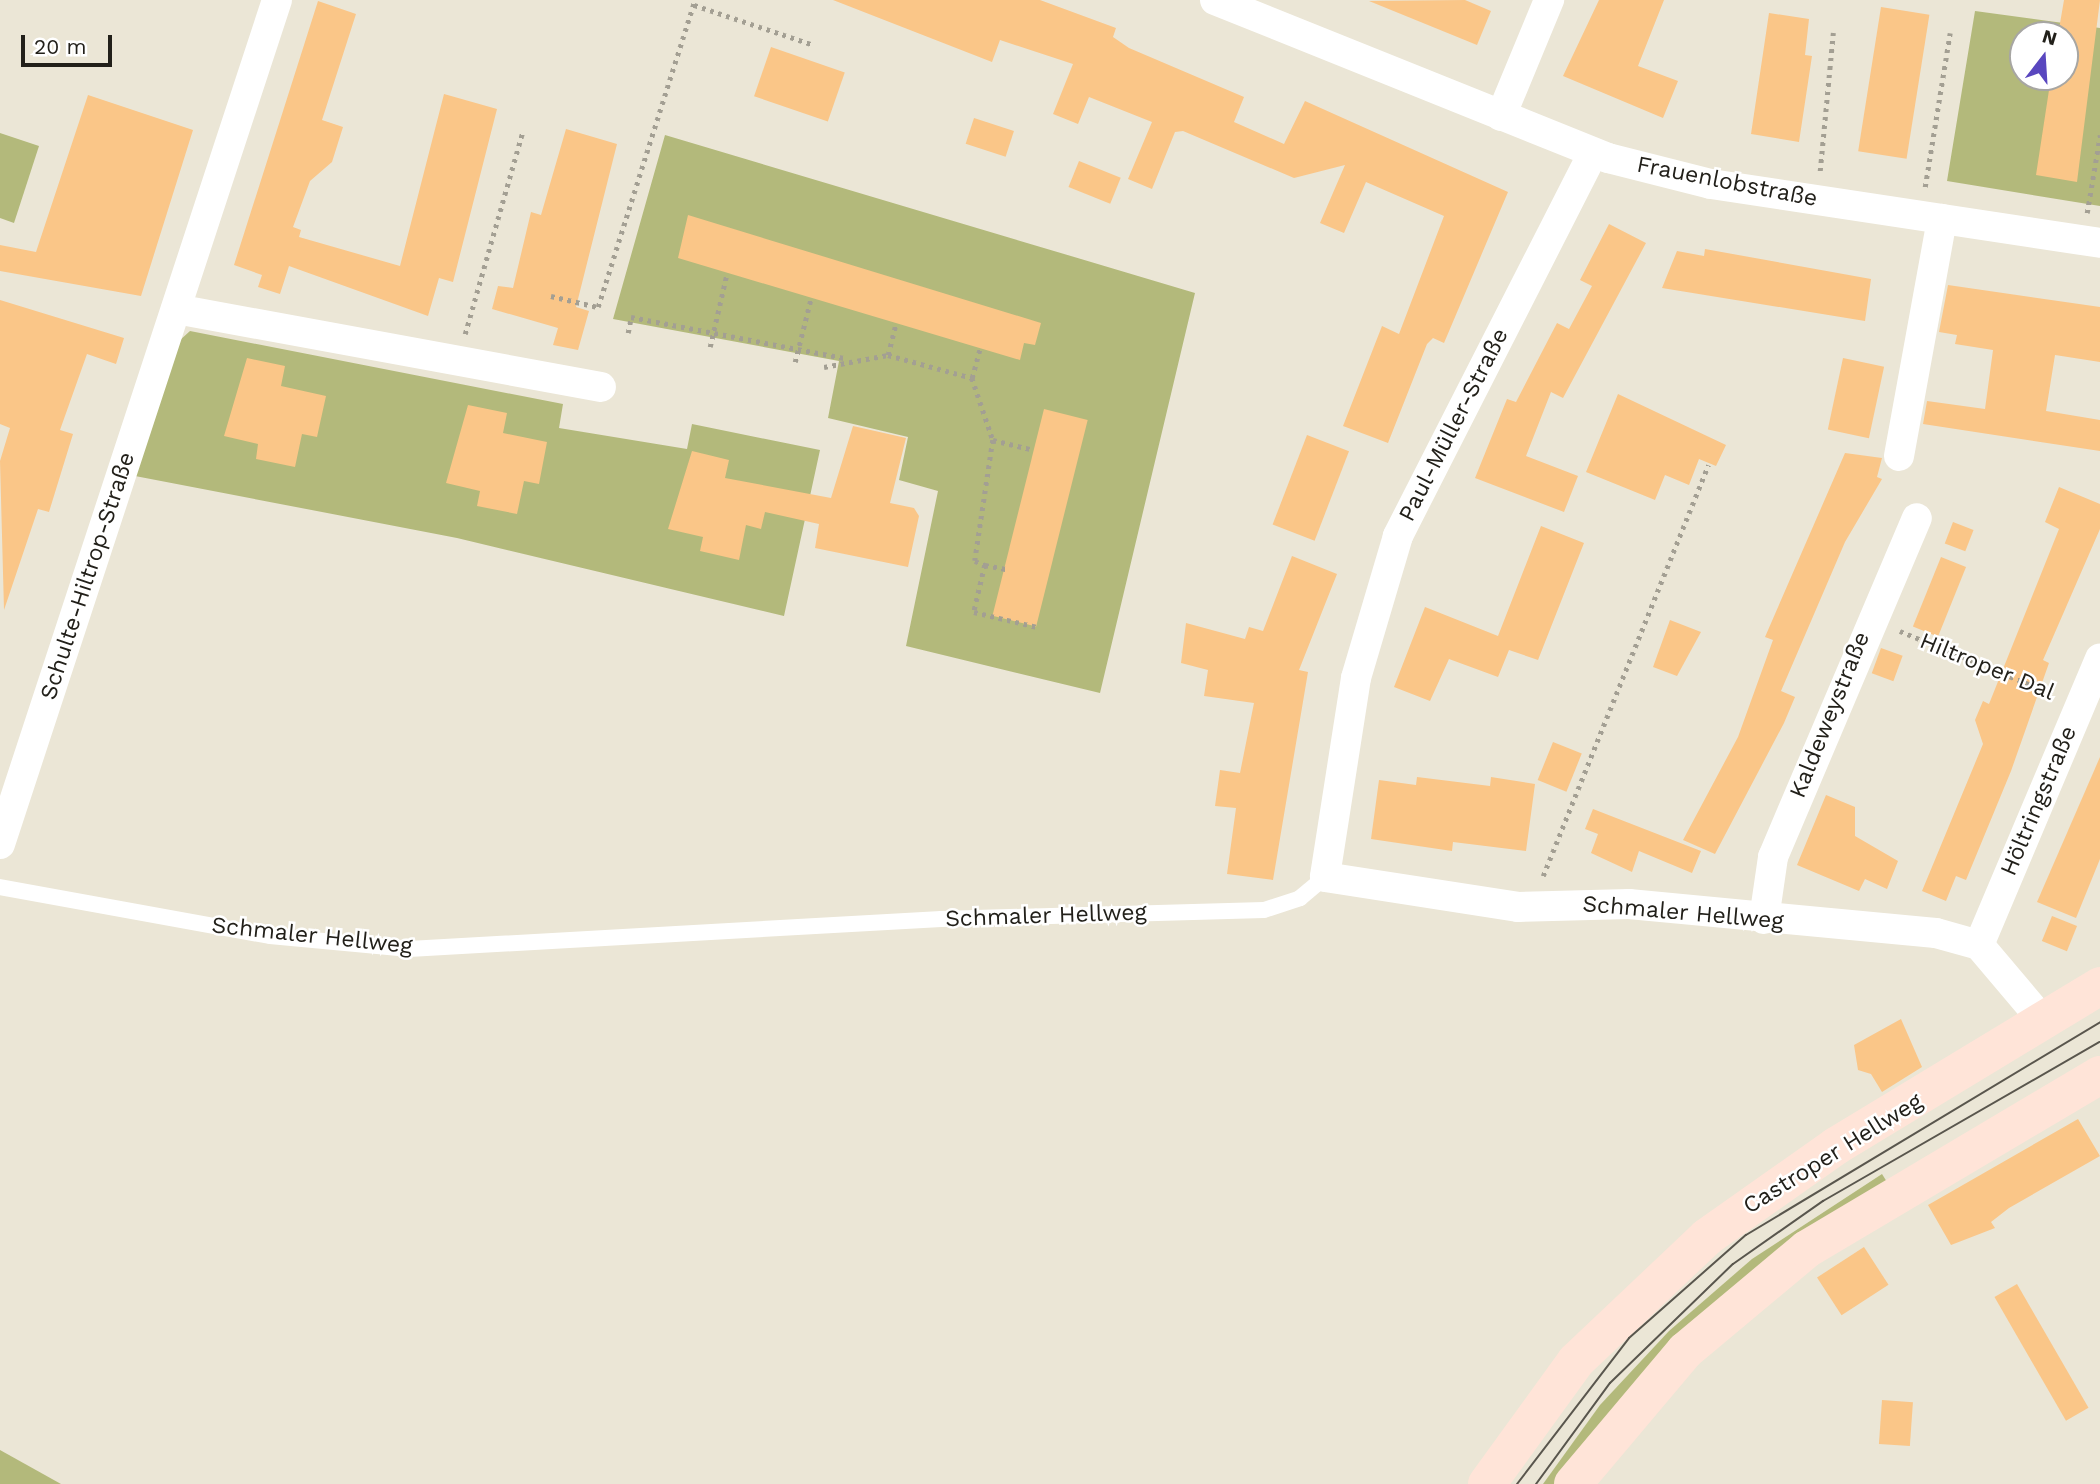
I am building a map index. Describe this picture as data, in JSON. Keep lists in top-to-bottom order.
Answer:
{
  "streets": {
    "main road": ["Castroper Hellweg"],
    "street": [
      "Frauenlobstraße",
      "Paul-Müller-Straße",
      "Schulte-Hiltrop-Straße",
      "Kaldeweystraße",
      "Höltringstraße",
      "Schmaler Hellweg"
    ],
    "path": ["Hiltroper Dal"]
  },
  "crossings": [
    ["Frauenlobstraße", "Paul-Müller-Straße"],
    ["Paul-Müller-Straße", "Schmaler Hellweg"],
    ["Hiltroper Dal", "Kaldeweystraße"],
    ["Hiltroper Dal", "Höltringstraße"],
    ["Kaldeweystraße", "Schmaler Hellweg"],
    ["Höltringstraße", "Schmaler Hellweg"]
  ],
  "scale_bar": "20 m",
  "north": "top"
}
